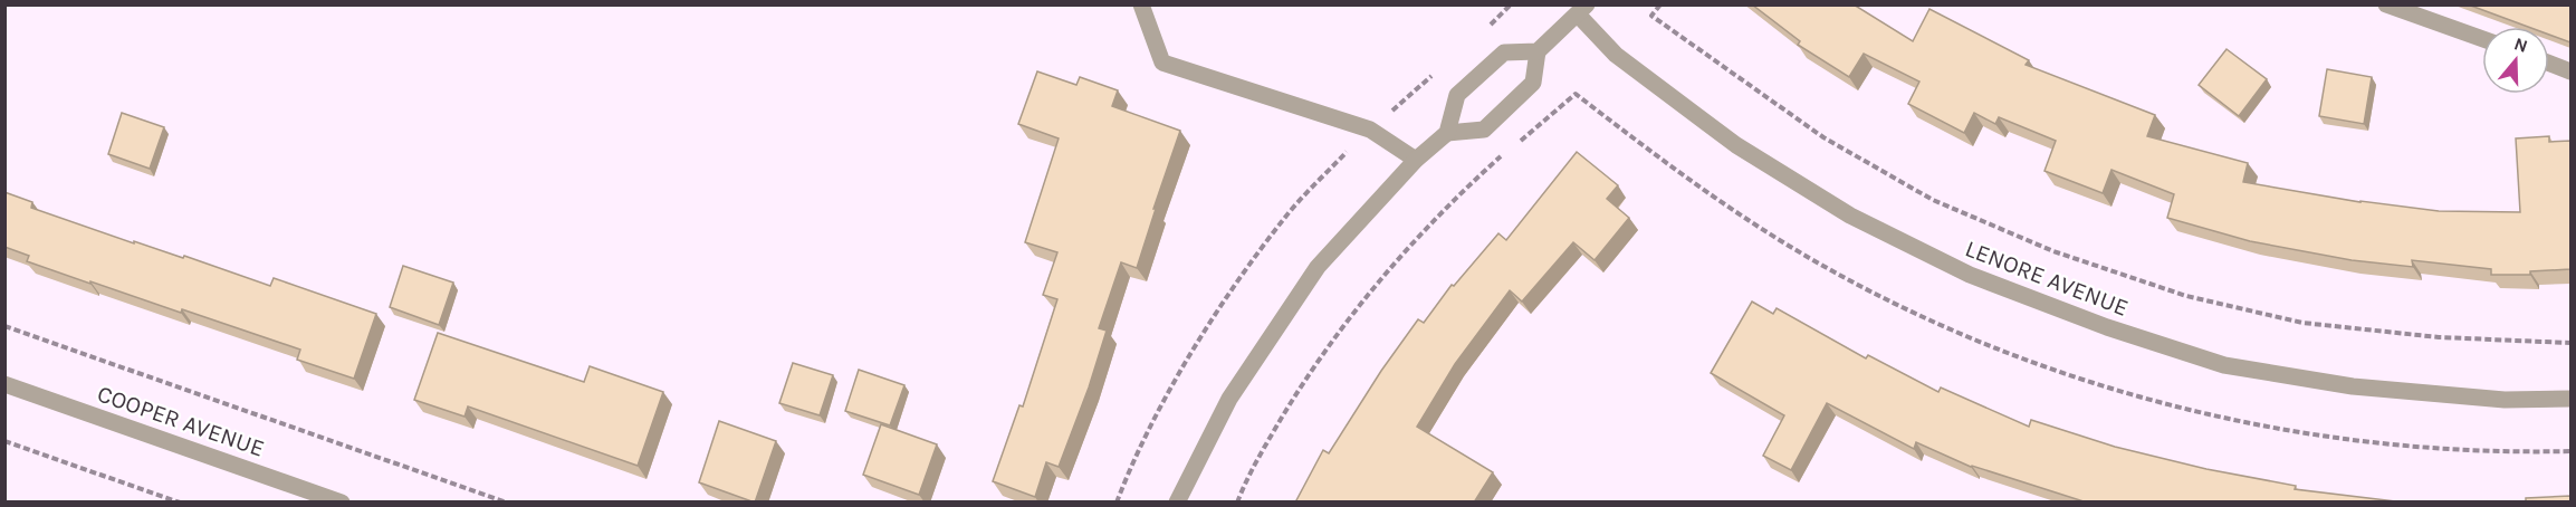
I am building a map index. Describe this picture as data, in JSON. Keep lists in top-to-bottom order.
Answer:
{
  "streets": {
    "street": ["LENORE AVENUE", "COOPER AVENUE"]
  },
  "north": "top"
}
